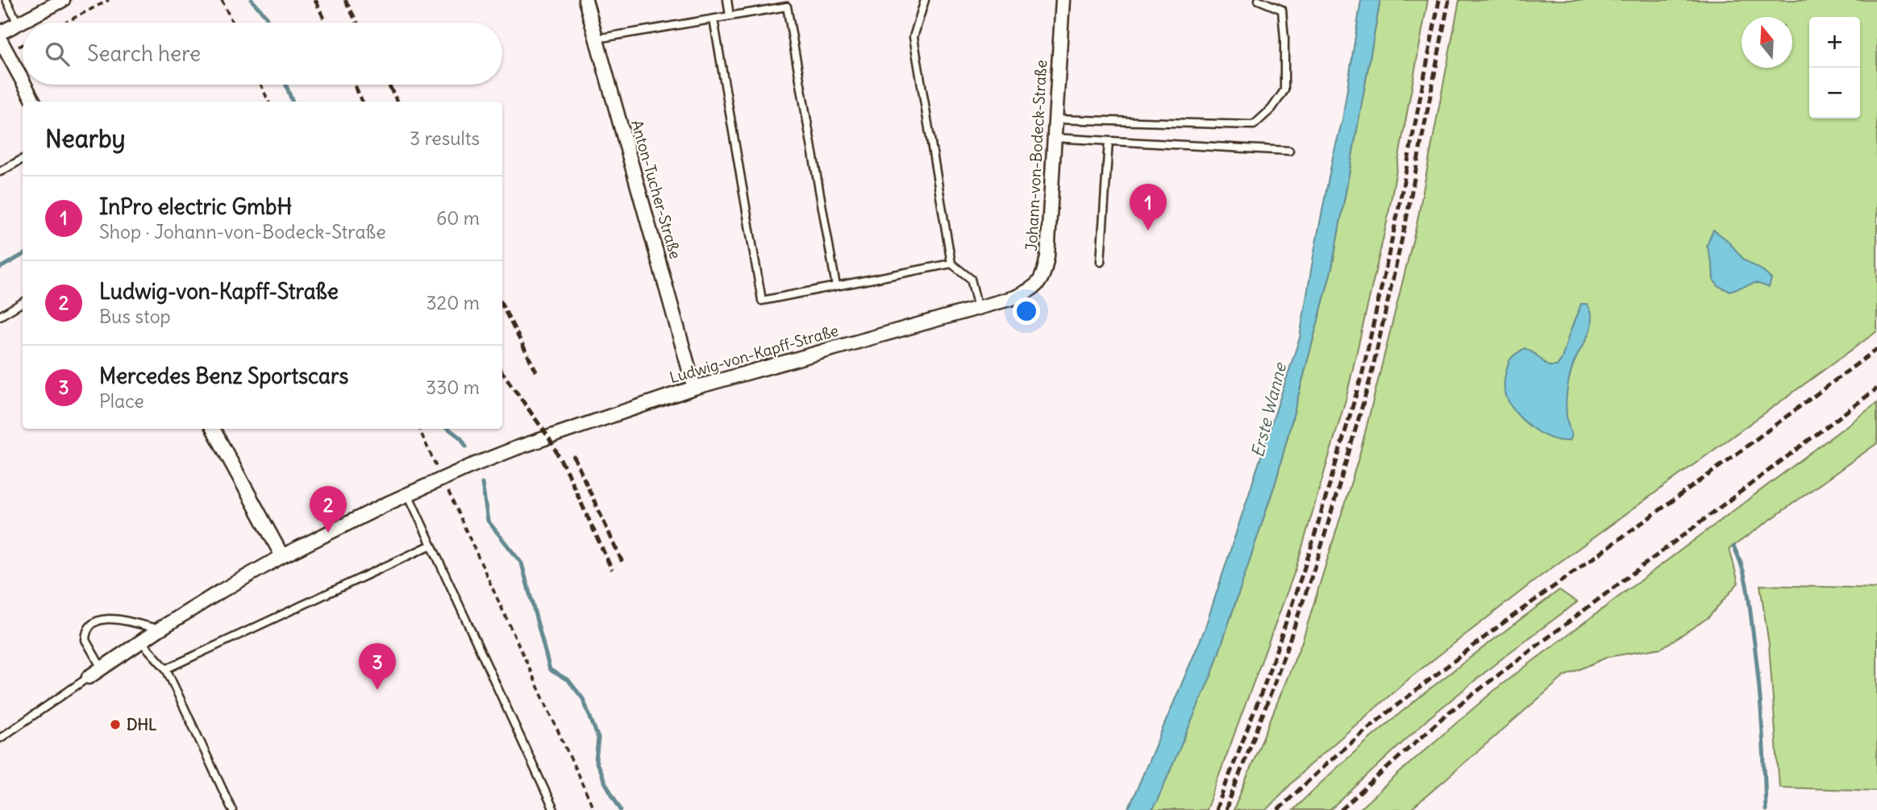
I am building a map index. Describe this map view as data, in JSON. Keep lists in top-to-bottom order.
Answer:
{
  "streets": {
    "street": ["Johann-von-Bodeck-Straße", "Anton-Tucher-Straße", "Ludwig-von-Kapff-Straße"]
  },
  "crossings": [
    ["Johann-von-Bodeck-Straße", "Ludwig-von-Kapff-Straße"],
    ["Anton-Tucher-Straße", "Ludwig-von-Kapff-Straße"]
  ],
  "water": ["Erste Wanne"],
  "places": ["DHL"],
  "north": "top",
  "page": {
    "map_buttons": ["+", "−"],
    "search": "Search here",
    "heading": ["Nearby", "3 results"],
    "list": [
      {
        "mark": "1",
        "name": "InPro electric GmbH",
        "note": "Shop · Johann-von-Bodeck-Straße",
        "value": "60 m"
      },
      {
        "mark": "2",
        "name": "Ludwig-von-Kapff-Straße",
        "note": "Bus stop",
        "value": "320 m"
      },
      {
        "mark": "3",
        "name": "Mercedes Benz Sportscars",
        "note": "Place",
        "value": "330 m"
      }
    ],
    "pins": ["1", "2", "3"]
  }
}
